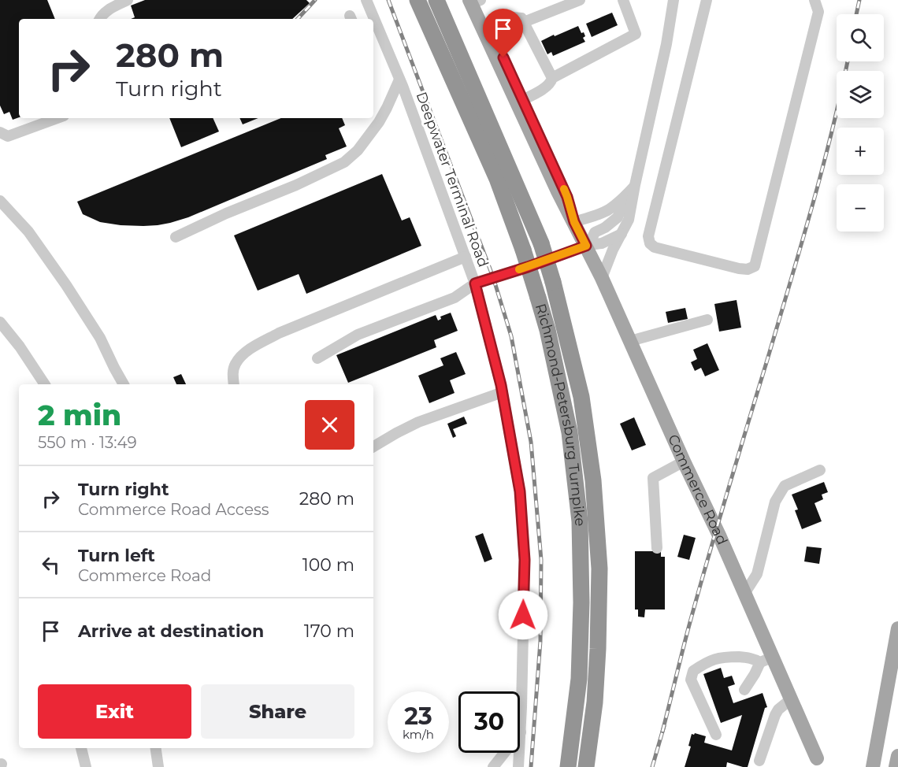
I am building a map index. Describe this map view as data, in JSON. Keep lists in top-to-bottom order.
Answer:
{
  "streets": {
    "highway": ["Richmond-Petersburg Turnpike"],
    "main road": ["Commerce Road"],
    "street": ["Deepwater Terminal Road"]
  },
  "page": {
    "map_buttons": ["+", "−"],
    "turn": ["280 m", "Turn right"],
    "heading": ["2 min", "550 m · 13:49"],
    "list": [
      {
        "name": "Turn right",
        "note": "Commerce Road Access",
        "value": "280 m"
      },
      {
        "name": "Turn left",
        "note": "Commerce Road",
        "value": "100 m"
      },
      {
        "name": "Arrive at destination",
        "value": "170 m"
      }
    ],
    "buttons": ["Exit", "Share"],
    "speed": "23 km/h",
    "limit": "30"
  }
}
